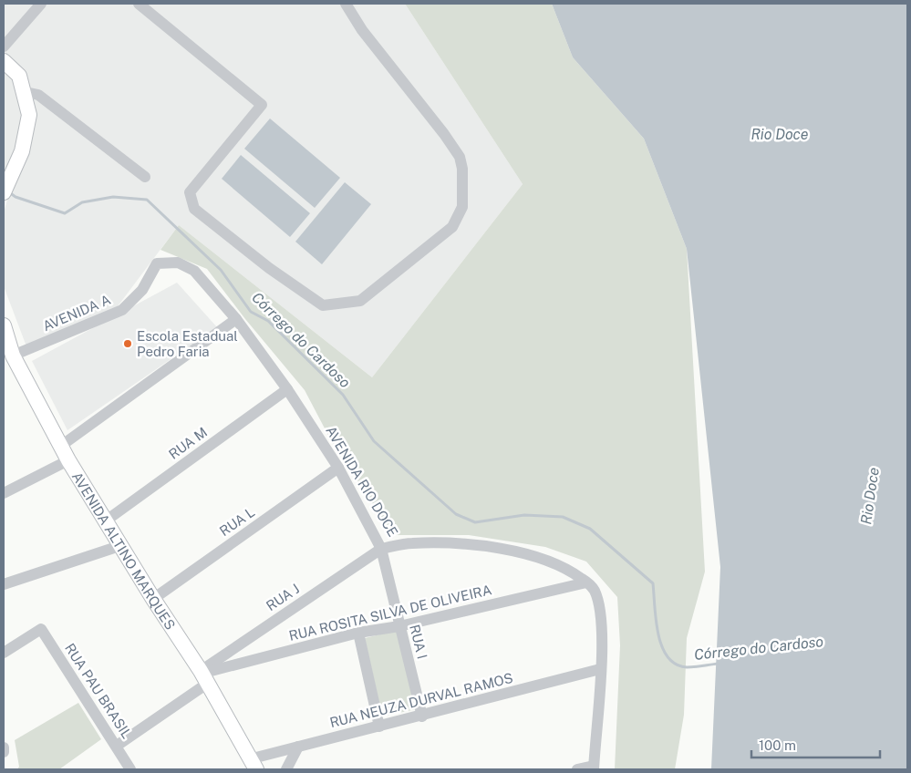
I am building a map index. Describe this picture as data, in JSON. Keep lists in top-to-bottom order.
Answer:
{
  "streets": {
    "main road": ["AVENIDA ALTINO MARQUES"],
    "street": [
      "AVENIDA A",
      "RUA M",
      "AVENIDA RIO DOCE",
      "RUA L",
      "RUA J",
      "RUA ROSITA SILVA DE OLIVEIRA",
      "RUA I",
      "RUA PAU BRASIL",
      "RUA NEUZA DURVAL RAMOS"
    ]
  },
  "crossings": [
    ["AVENIDA A", "AVENIDA RIO DOCE"],
    ["AVENIDA A", "AVENIDA ALTINO MARQUES"],
    ["RUA M", "AVENIDA RIO DOCE"],
    ["RUA M", "AVENIDA ALTINO MARQUES"],
    ["AVENIDA RIO DOCE", "RUA L"],
    ["AVENIDA RIO DOCE", "RUA J"],
    ["AVENIDA RIO DOCE", "RUA ROSITA SILVA DE OLIVEIRA"],
    ["AVENIDA RIO DOCE", "RUA I"],
    ["AVENIDA RIO DOCE", "RUA NEUZA DURVAL RAMOS"],
    ["RUA L", "AVENIDA ALTINO MARQUES"],
    ["AVENIDA ALTINO MARQUES", "RUA J"],
    ["AVENIDA ALTINO MARQUES", "RUA ROSITA SILVA DE OLIVEIRA"],
    ["AVENIDA ALTINO MARQUES", "RUA NEUZA DURVAL RAMOS"],
    ["RUA J", "RUA ROSITA SILVA DE OLIVEIRA"],
    ["RUA J", "RUA I"],
    ["RUA J", "RUA PAU BRASIL"],
    ["RUA ROSITA SILVA DE OLIVEIRA", "RUA I"],
    ["RUA I", "RUA NEUZA DURVAL RAMOS"]
  ],
  "water": ["Rio Doce", "Córrego do Cardoso"],
  "places": ["Escola Estadual Pedro Faria"],
  "scale_bar": "100 m"
}
